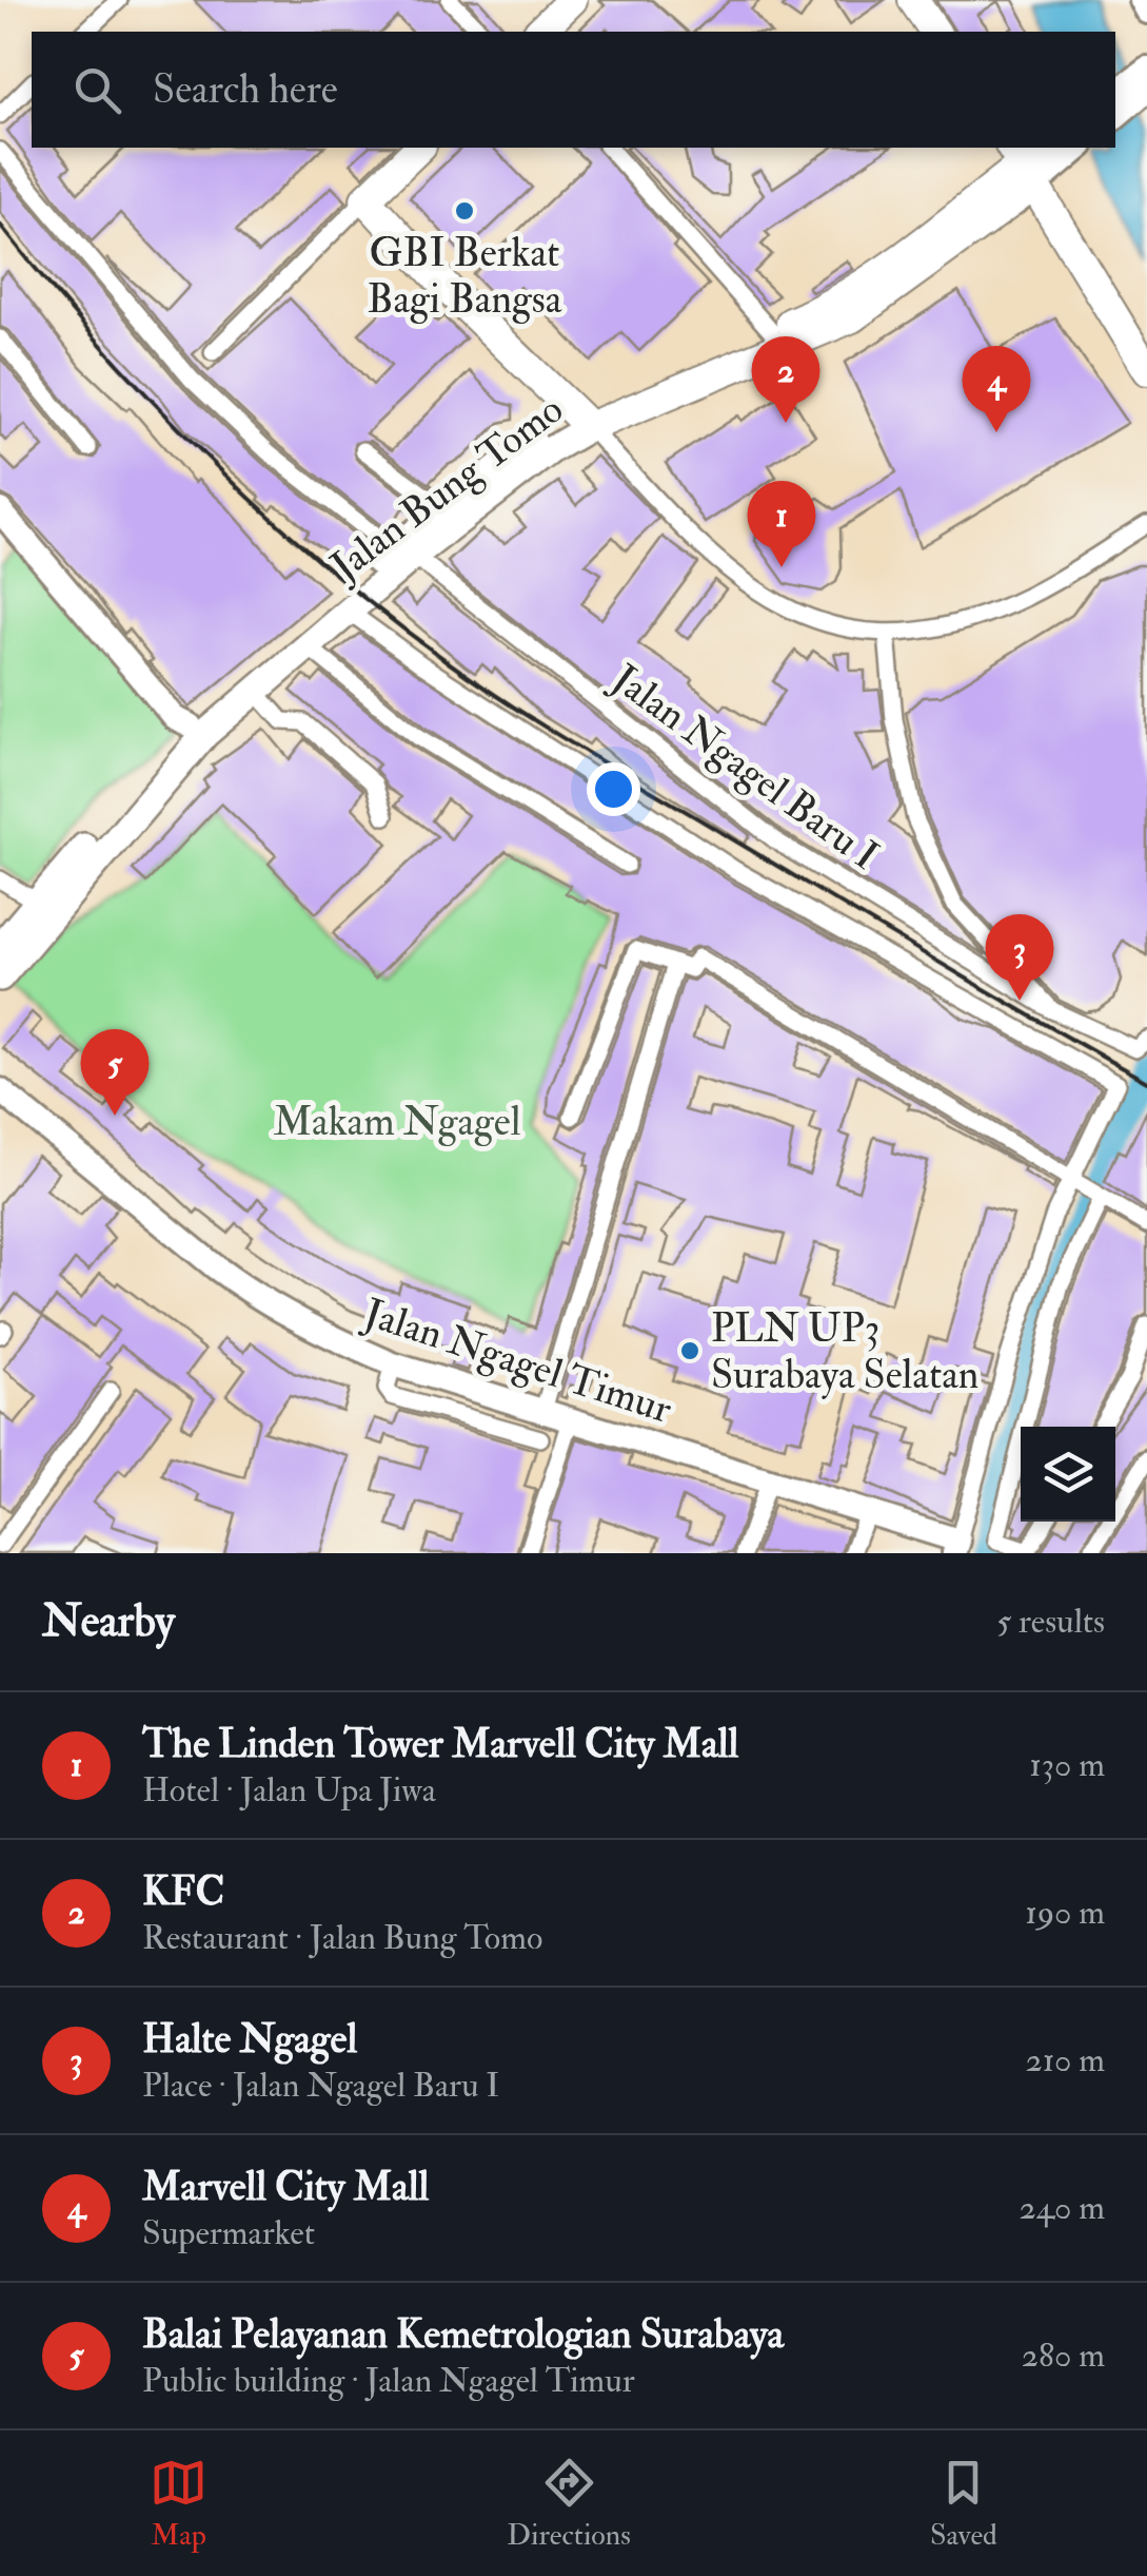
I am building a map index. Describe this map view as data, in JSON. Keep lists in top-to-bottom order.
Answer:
{
  "streets": {
    "highway": ["Jalan Bung Tomo"],
    "street": ["Jalan Ngagel Baru I", "Jalan Ngagel Timur"]
  },
  "crossings": [
    ["Jalan Bung Tomo", "Jalan Ngagel Baru I"]
  ],
  "parks": ["Makam Ngagel"],
  "places": ["GBI Berkat Bagi Bangsa", "PLN UP3 Surabaya Selatan"],
  "page": {
    "search": "Search here",
    "pins": [
      "2",
      "4",
      "1",
      "3",
      "5"
    ],
    "heading": ["Nearby", "5 results"],
    "list": [
      {
        "mark": "1",
        "name": "The Linden Tower Marvell City Mall",
        "note": "Hotel · Jalan Upa Jiwa",
        "value": "130 m"
      },
      {
        "mark": "2",
        "name": "KFC",
        "note": "Restaurant · Jalan Bung Tomo",
        "value": "190 m"
      },
      {
        "mark": "3",
        "name": "Halte Ngagel",
        "note": "Place · Jalan Ngagel Baru I",
        "value": "210 m"
      },
      {
        "mark": "4",
        "name": "Marvell City Mall",
        "note": "Supermarket",
        "value": "240 m"
      },
      {
        "mark": "5",
        "name": "Balai Pelayanan Kemetrologian Surabaya",
        "note": "Public building · Jalan Ngagel Timur",
        "value": "280 m"
      }
    ],
    "nav": ["Map", "Directions", "Saved"]
  }
}
